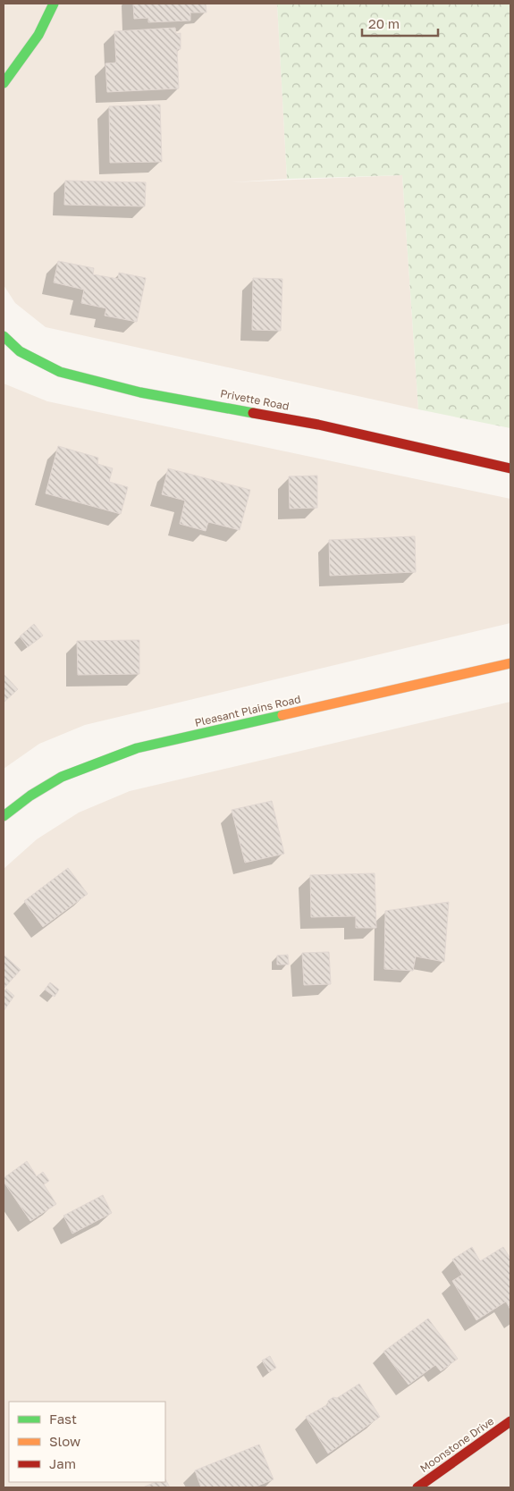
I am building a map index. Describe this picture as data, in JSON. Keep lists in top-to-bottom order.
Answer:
{
  "streets": {
    "street": ["Privette Road", "Pleasant Plains Road", "Moonstone Drive"]
  },
  "legend": ["Fast", "Slow", "Jam"],
  "scale_bar": "20 m"
}
